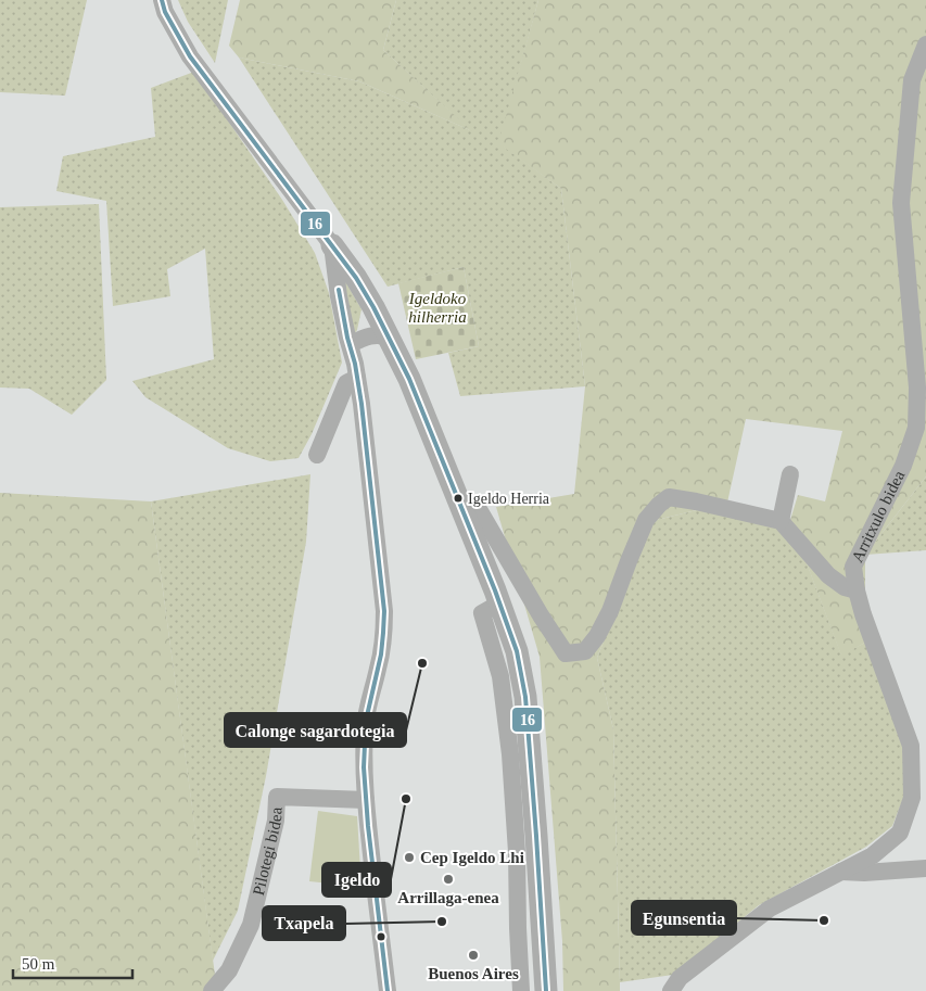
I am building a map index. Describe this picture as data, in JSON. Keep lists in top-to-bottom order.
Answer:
{
  "streets": {
    "street": ["Arritxulo bidea", "Pilotegi bidea"]
  },
  "parks": ["Igeldoko hilherria"],
  "places": [
    "Igeldo Herria",
    "Calonge sagardotegia",
    "Igeldo",
    "Cep Igeldo Lhi",
    "Arrillaga-enea",
    "Egunsentia",
    "Txapela",
    "Buenos Aires"
  ],
  "lines": ["transit line 16"],
  "scale_bar": "50 m"
}
